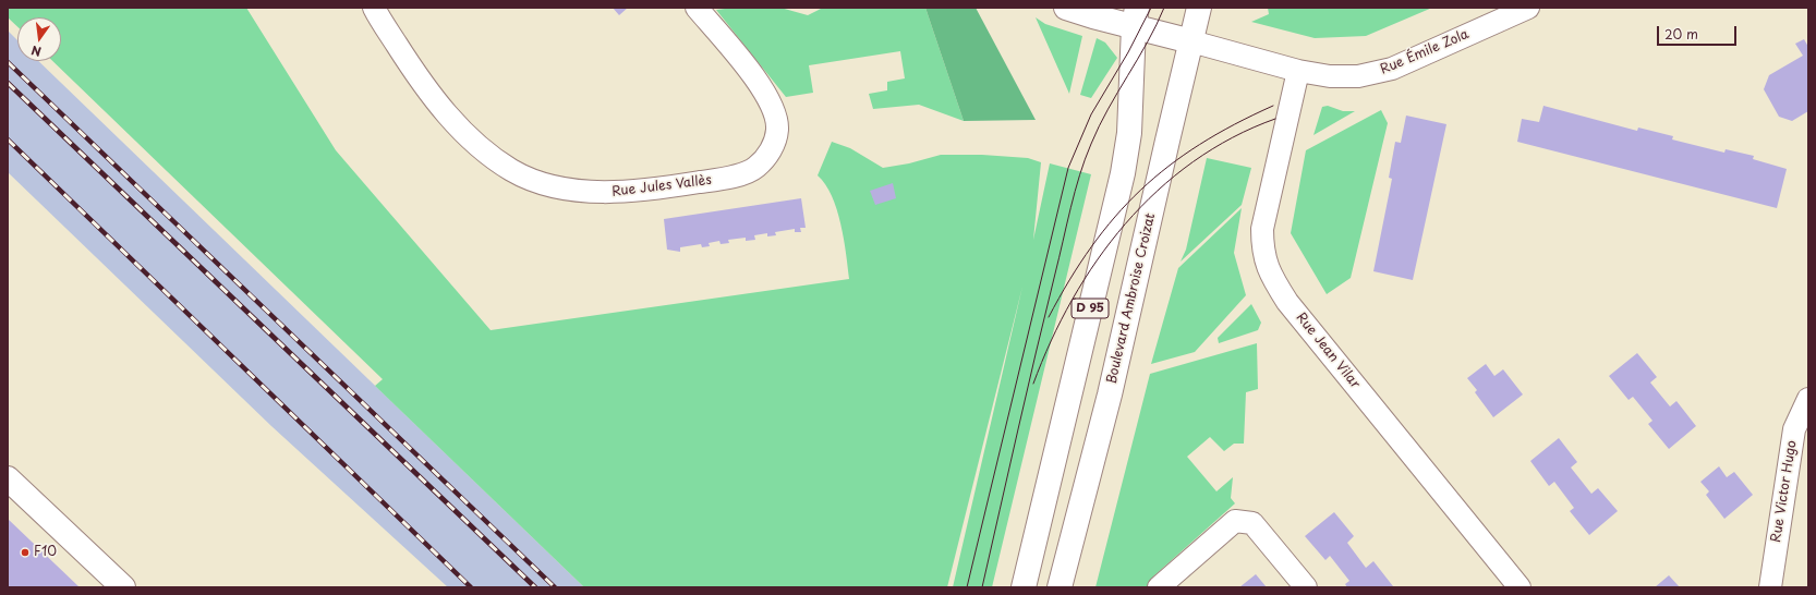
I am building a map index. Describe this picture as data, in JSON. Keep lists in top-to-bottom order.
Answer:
{
  "streets": {
    "main road": ["Boulevard Ambroise Croizat", "D 95"],
    "street": [
      "Rue Émile Zola",
      "Rue Jules Vallès",
      "Rue Jean Vilar",
      "Rue Victor Hugo"
    ]
  },
  "crossings": [
    ["Rue Émile Zola", "Boulevard Ambroise Croizat"],
    ["Rue Émile Zola", "Rue Jean Vilar"]
  ],
  "places": ["F10"],
  "scale_bar": "20 m",
  "north": "bottom"
}
